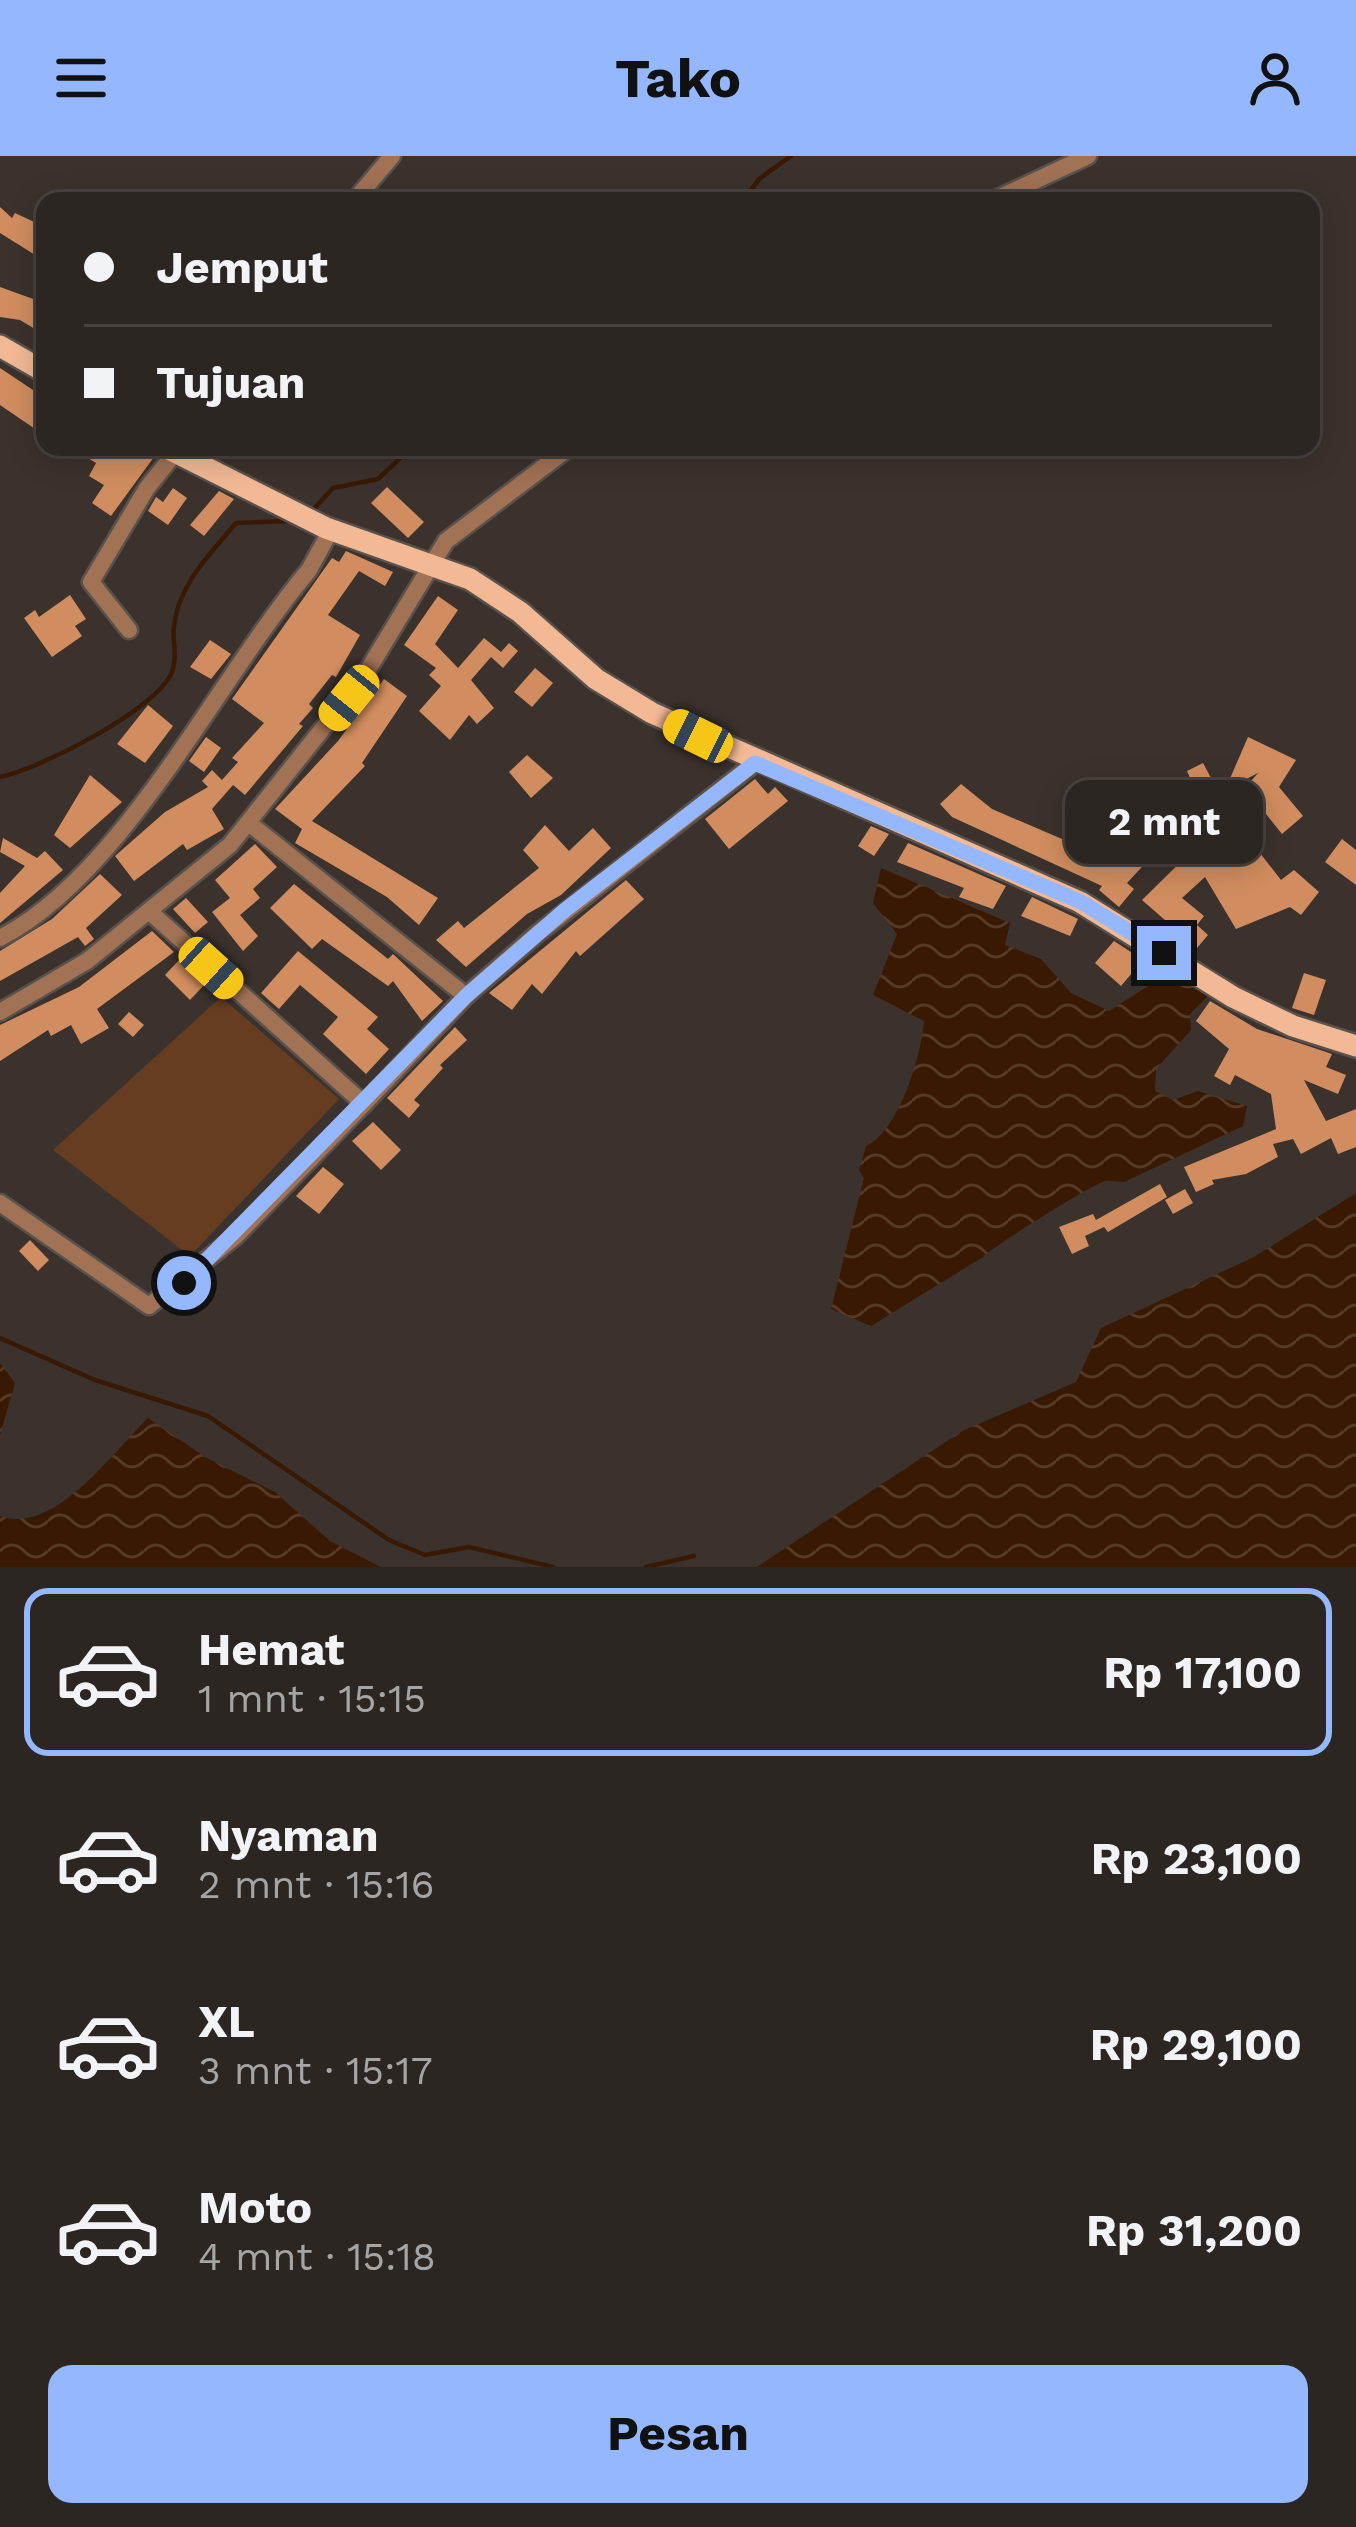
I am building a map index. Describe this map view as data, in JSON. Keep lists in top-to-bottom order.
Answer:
{
  "page": {
    "header": "Tako",
    "banner": ["Jemput", "Tujuan"],
    "bubble": "2 mnt",
    "list": [
      {
        "name": "Hemat",
        "note": "1 mnt · 15:15",
        "value": "Rp 17,100"
      },
      {
        "name": "Nyaman",
        "note": "2 mnt · 15:16",
        "value": "Rp 23,100"
      },
      {
        "name": "XL",
        "note": "3 mnt · 15:17",
        "value": "Rp 29,100"
      },
      {
        "name": "Moto",
        "note": "4 mnt · 15:18",
        "value": "Rp 31,200"
      }
    ],
    "buttons": "Pesan"
  }
}
